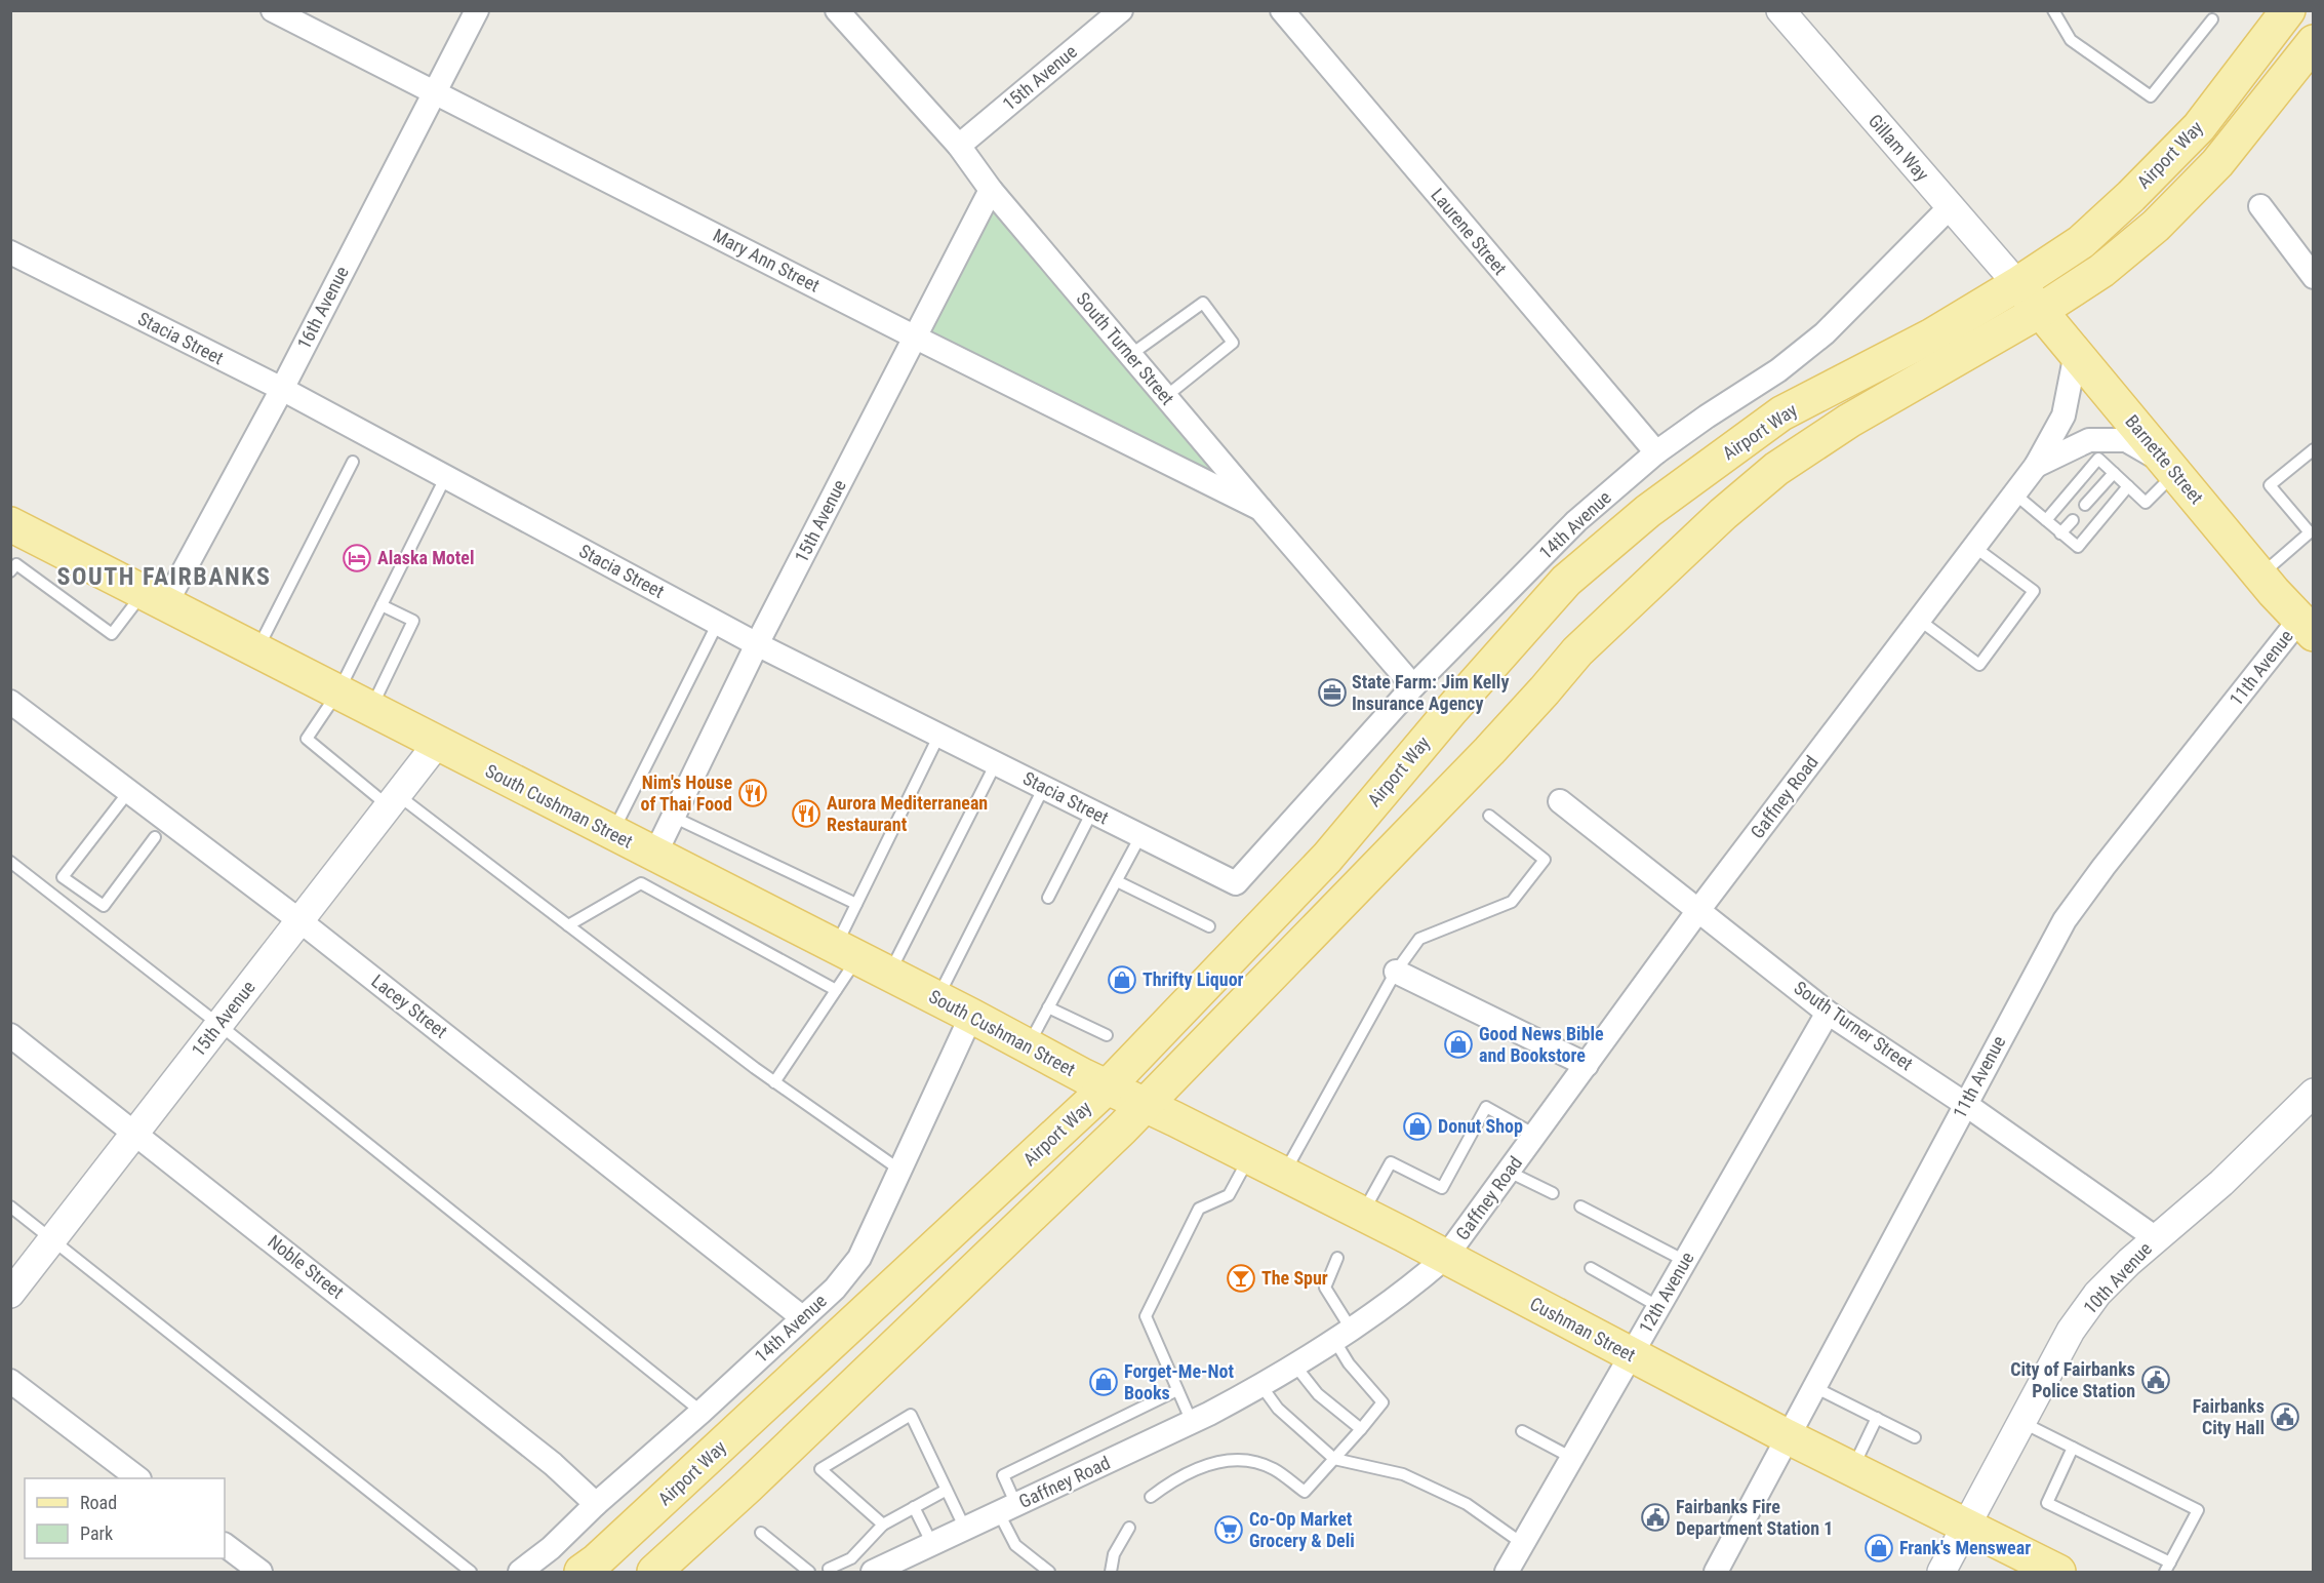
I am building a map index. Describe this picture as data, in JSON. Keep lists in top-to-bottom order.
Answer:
{
  "streets": {
    "main road": [
      "Airport Way",
      "Barnette Street",
      "South Cushman Street",
      "Cushman Street"
    ],
    "street": [
      "15th Avenue",
      "Gillam Way",
      "Laurene Street",
      "Mary Ann Street",
      "16th Avenue",
      "Stacia Street",
      "South Turner Street",
      "14th Avenue",
      "11th Avenue",
      "Gaffney Road",
      "Lacey Street",
      "Noble Street",
      "10th Avenue",
      "12th Avenue"
    ]
  },
  "crossings": [
    ["15th Avenue", "Mary Ann Street"],
    ["15th Avenue", "Stacia Street"],
    ["15th Avenue", "South Turner Street"],
    ["15th Avenue", "South Cushman Street"],
    ["15th Avenue", "Lacey Street"],
    ["15th Avenue", "Noble Street"],
    ["Gillam Way", "Airport Way"],
    ["Gillam Way", "Barnette Street"],
    ["Gillam Way", "14th Avenue"],
    ["Airport Way", "Barnette Street"],
    ["Airport Way", "South Cushman Street"],
    ["Airport Way", "Cushman Street"],
    ["Laurene Street", "14th Avenue"],
    ["Mary Ann Street", "16th Avenue"],
    ["Mary Ann Street", "South Turner Street"],
    ["16th Avenue", "Stacia Street"],
    ["16th Avenue", "South Cushman Street"],
    ["Stacia Street", "14th Avenue"],
    ["South Turner Street", "14th Avenue"],
    ["South Turner Street", "11th Avenue"],
    ["South Turner Street", "Gaffney Road"],
    ["South Turner Street", "10th Avenue"],
    ["South Turner Street", "12th Avenue"],
    ["Barnette Street", "11th Avenue"],
    ["Barnette Street", "Gaffney Road"],
    ["14th Avenue", "South Cushman Street"],
    ["14th Avenue", "Lacey Street"],
    ["14th Avenue", "Noble Street"],
    ["11th Avenue", "Cushman Street"],
    ["Gaffney Road", "Cushman Street"],
    ["South Cushman Street", "Cushman Street"],
    ["10th Avenue", "Cushman Street"],
    ["12th Avenue", "Cushman Street"]
  ],
  "districts": ["SOUTH FAIRBANKS"],
  "places": {
    "hotel": ["Alaska Motel"],
    "office": ["State Farm: Jim Kelly Insurance Agency"],
    "restaurant": ["Nim's House of Thai Food", "Aurora Mediterranean Restaurant"],
    "shop": [
      "Thrifty Liquor",
      "Good News Bible and Bookstore",
      "Donut Shop",
      "Forget-Me-Not Books",
      "Frank's Menswear"
    ],
    "bar": ["The Spur"],
    "public building": ["City of Fairbanks Police Station", "Fairbanks City Hall", "Fairbanks Fire Department Station 1"],
    "supermarket": ["Co-Op Market Grocery & Deli"]
  },
  "legend": ["Road", "Park"]
}
